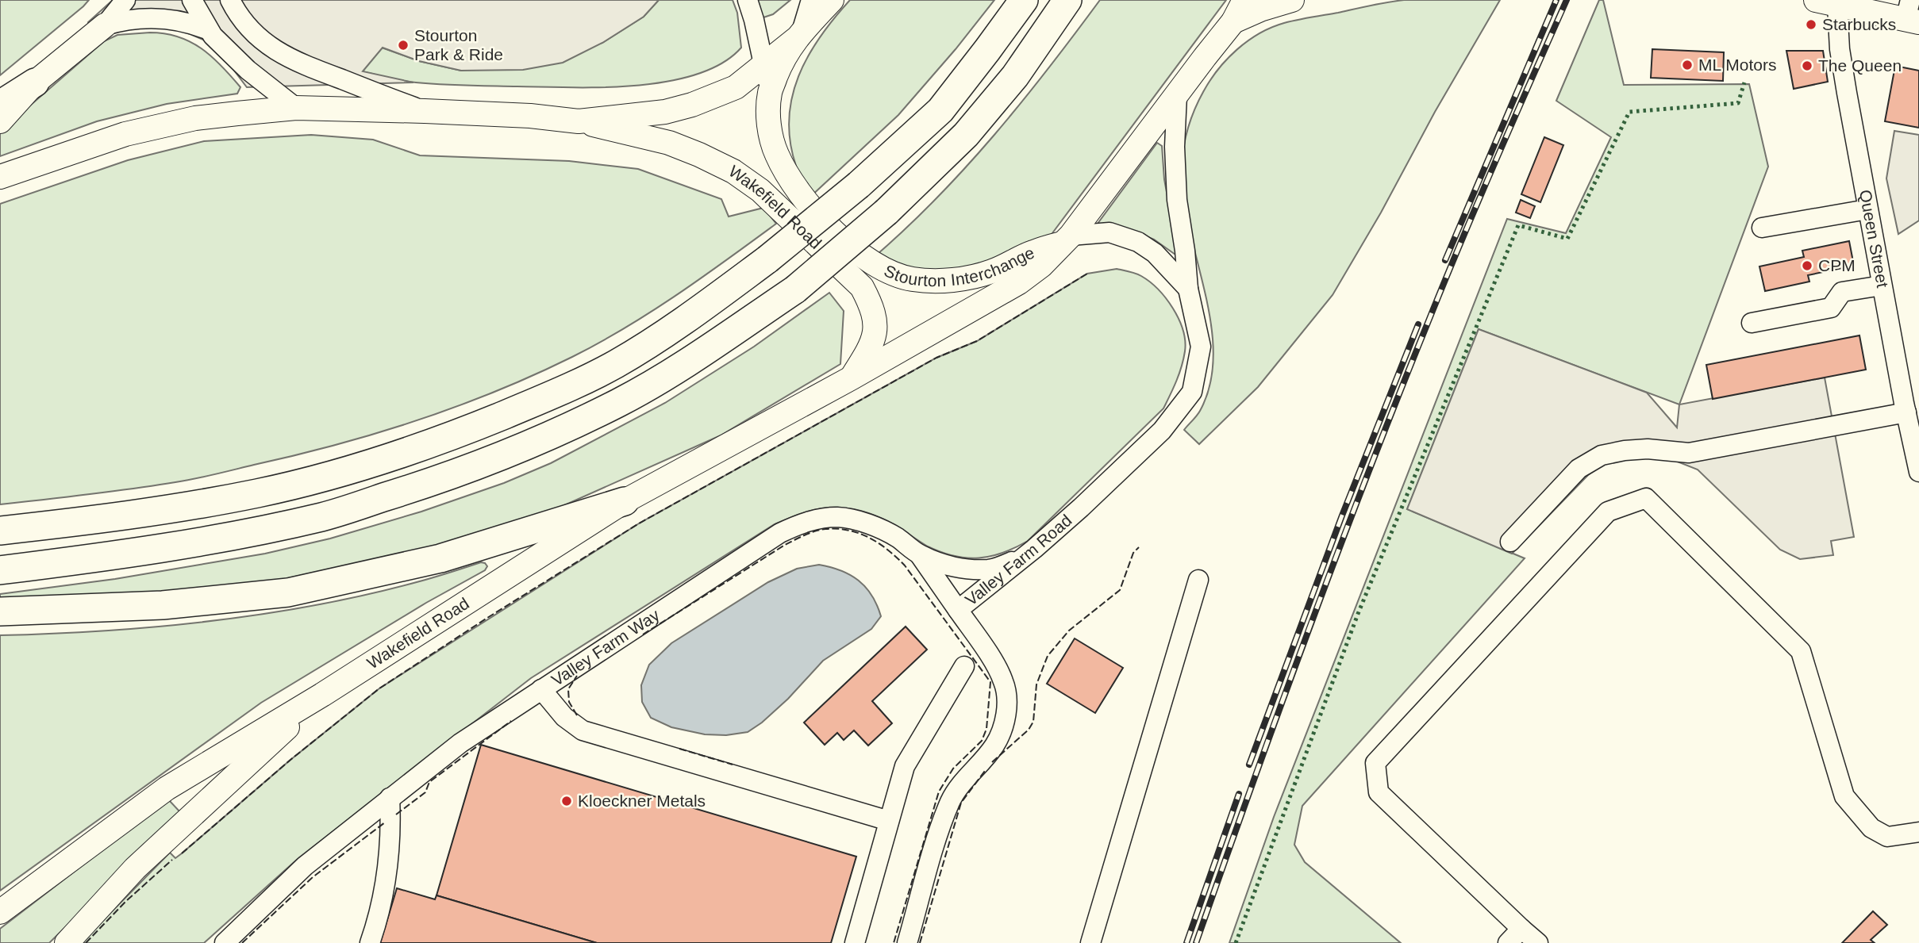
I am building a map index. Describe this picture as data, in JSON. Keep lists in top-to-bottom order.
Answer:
{
  "streets": {
    "main road": ["Wakefield Road", "Stourton Interchange"],
    "street": ["Queen Street", "Valley Farm Road", "Valley Farm Way"]
  },
  "crossings": [
    ["Wakefield Road", "Stourton Interchange"],
    ["Valley Farm Road", "Valley Farm Way"]
  ],
  "places": [
    "Starbucks",
    "Stourton Park & Ride",
    "ML Motors",
    "The Queen",
    "CPM",
    "Kloeckner Metals"
  ]
}
